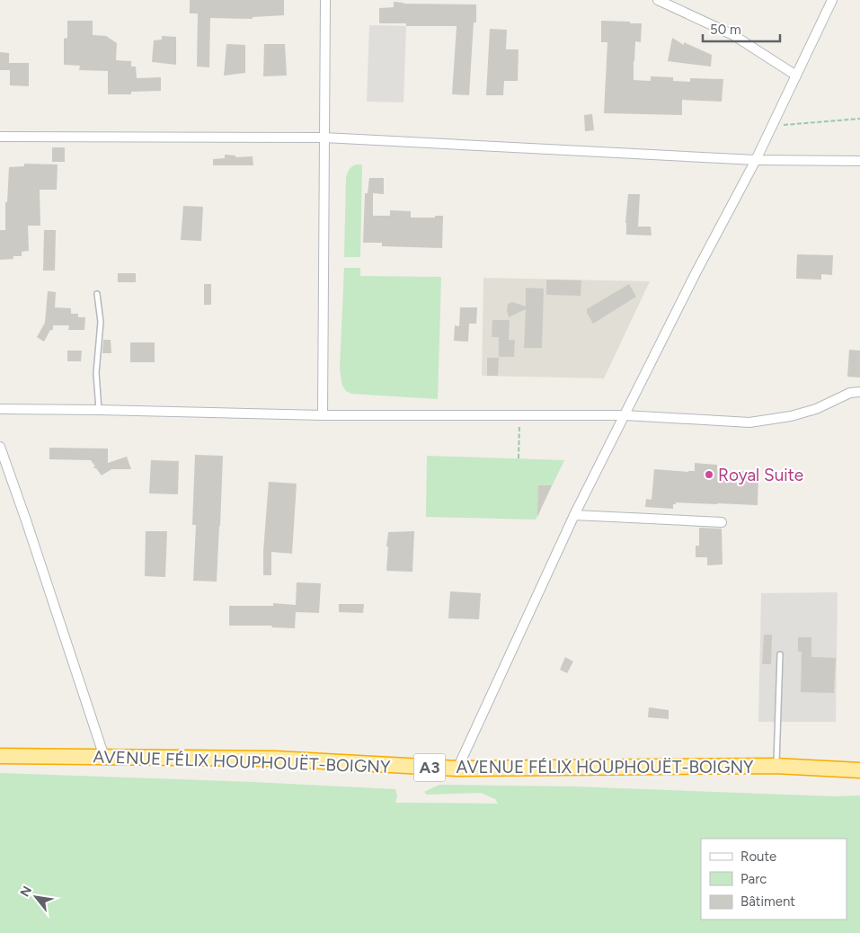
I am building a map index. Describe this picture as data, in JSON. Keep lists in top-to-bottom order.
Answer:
{
  "streets": {
    "highway": ["AVENUE FÉLIX HOUPHOUËT-BOIGNY", "A3"]
  },
  "places": ["Royal Suite"],
  "legend": ["Route", "Parc", "Bâtiment"],
  "scale_bar": "50 m",
  "north": "top left"
}
